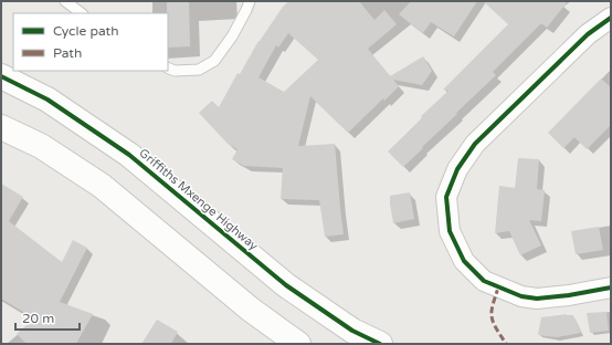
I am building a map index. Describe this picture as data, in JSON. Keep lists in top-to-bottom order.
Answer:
{
  "streets": {
    "street": ["Griffiths Mxenge Highway"]
  },
  "legend": ["Cycle path", "Path"],
  "scale_bar": "20 m"
}
